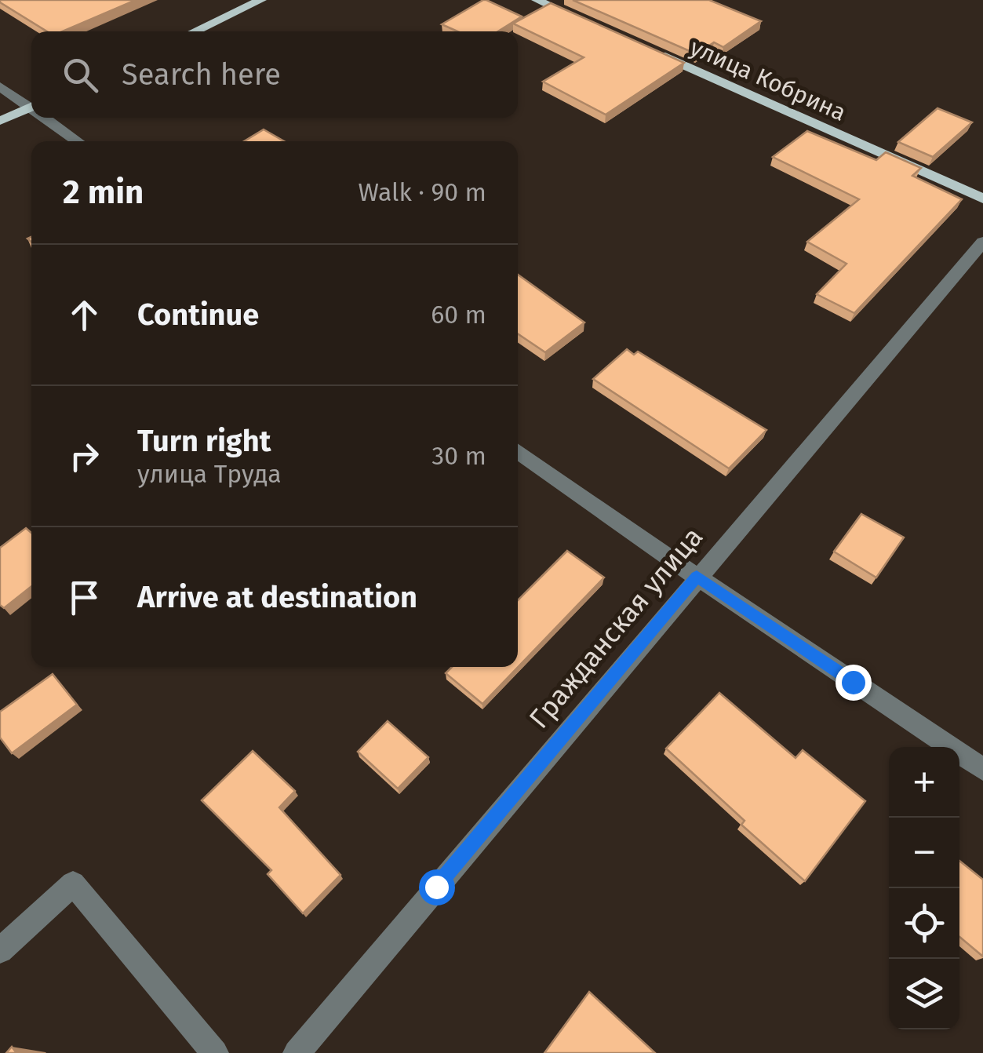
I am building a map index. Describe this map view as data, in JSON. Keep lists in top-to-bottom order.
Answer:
{
  "streets": {
    "main road": ["улица Кобрина"],
    "street": ["Гражданская улица"]
  },
  "page": {
    "search": "Search here",
    "heading": ["2 min", "Walk · 90 m"],
    "list": [
      ["Continue", "60 m"],
      ["Turn right", "улица Труда", "30 m"],
      "Arrive at destination"
    ],
    "map_buttons": ["+", "−"]
  }
}
